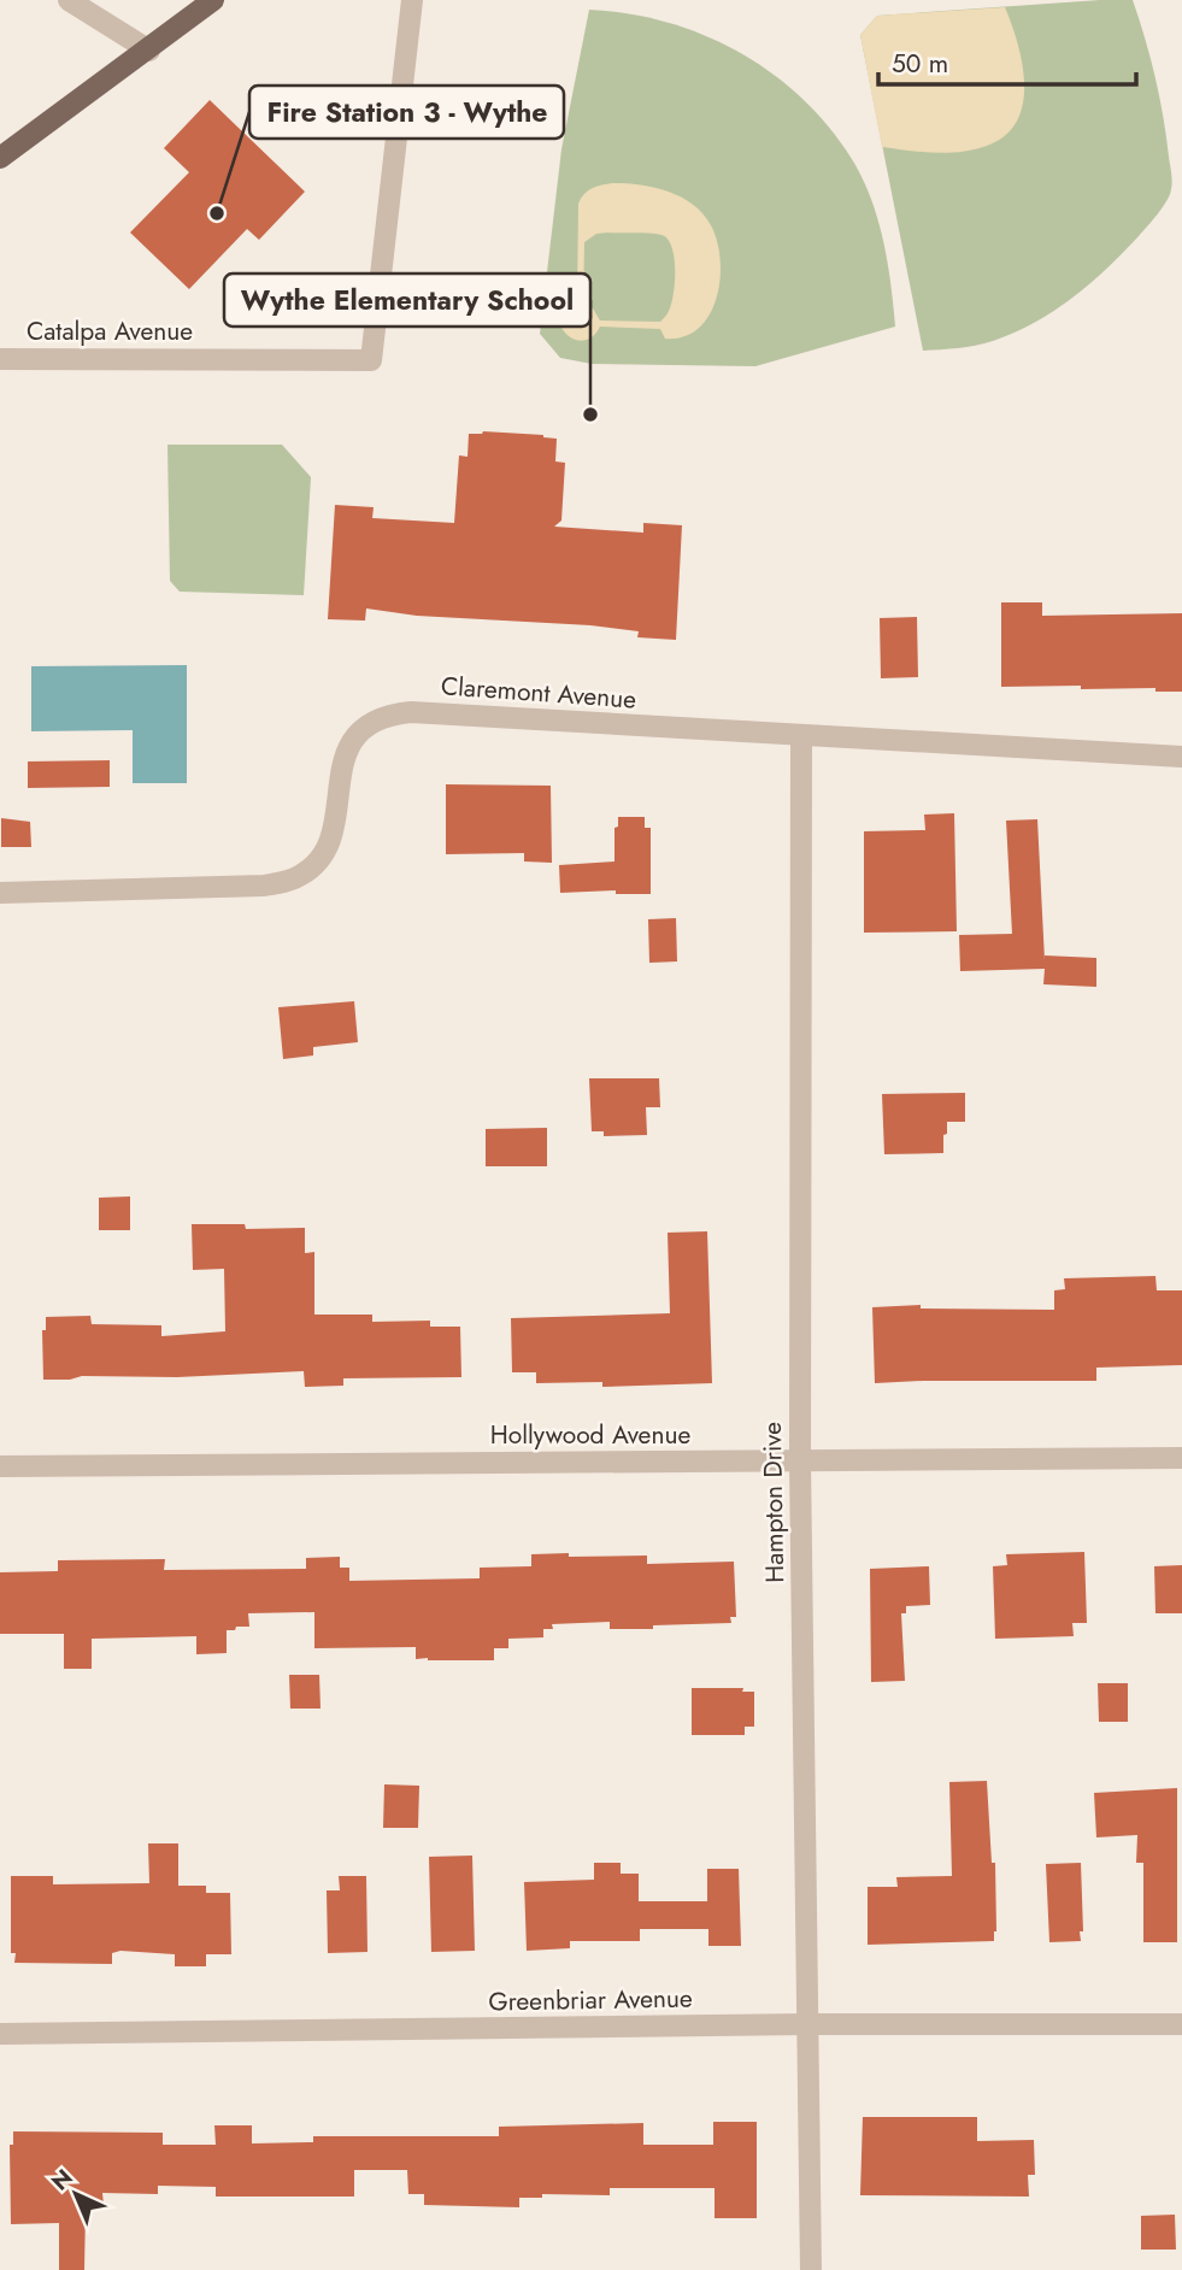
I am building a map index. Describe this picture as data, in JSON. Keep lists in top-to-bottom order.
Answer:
{
  "streets": {
    "street": [
      "Catalpa Avenue",
      "Claremont Avenue",
      "Hollywood Avenue",
      "Hampton Drive",
      "Greenbriar Avenue"
    ]
  },
  "crossings": [
    ["Claremont Avenue", "Hampton Drive"],
    ["Hollywood Avenue", "Hampton Drive"],
    ["Hampton Drive", "Greenbriar Avenue"]
  ],
  "places": ["Fire Station 3 - Wythe", "Wythe Elementary School"],
  "scale_bar": "50 m",
  "north": "top left"
}
